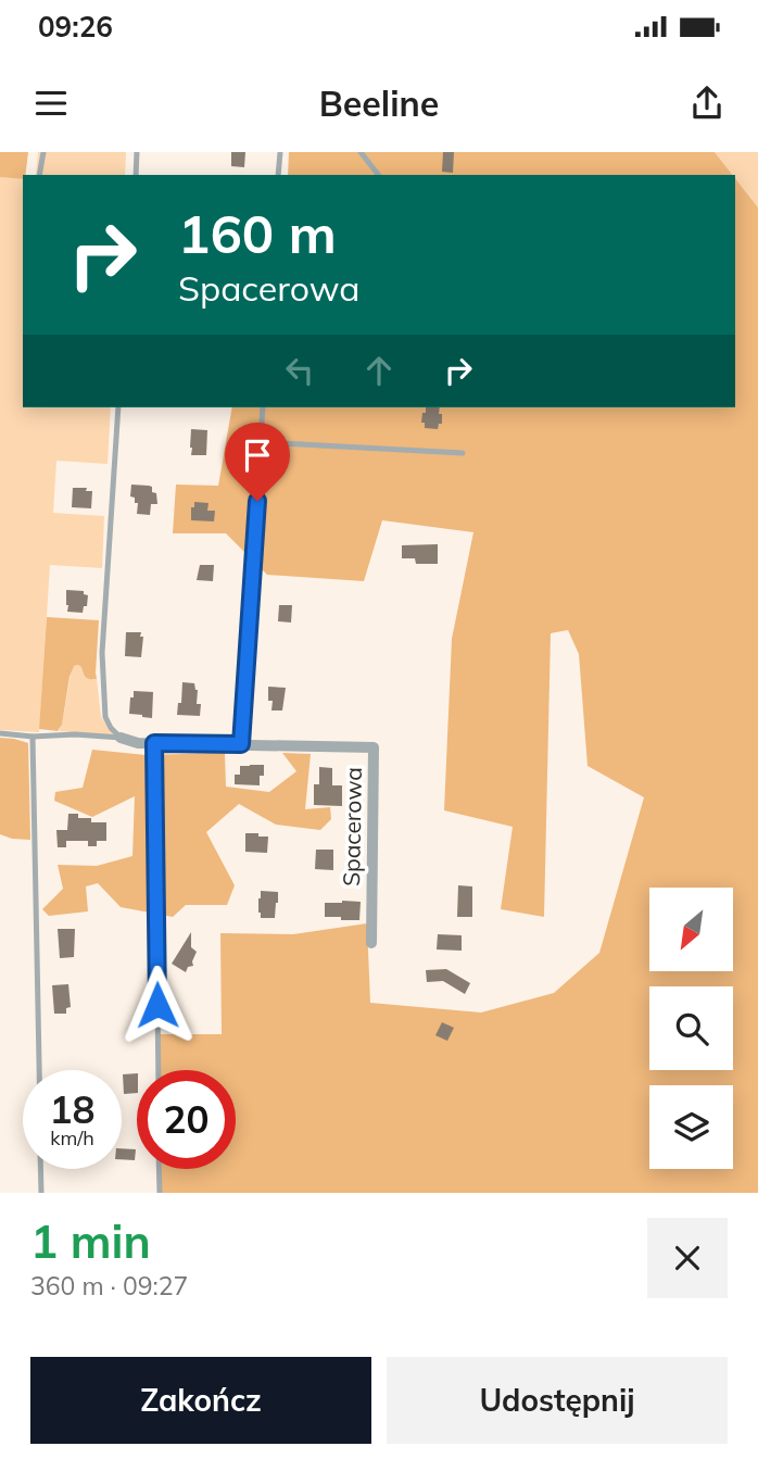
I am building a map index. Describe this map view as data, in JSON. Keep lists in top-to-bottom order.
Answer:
{
  "streets": {
    "street": ["Spacerowa"]
  },
  "north": "bottom left",
  "page": {
    "status": "09:26",
    "header": "Beeline",
    "turn": ["160 m", "Spacerowa"],
    "speed": "18 km/h",
    "limit": "20",
    "heading": ["1 min", "360 m · 09:27"],
    "buttons": ["Zakończ", "Udostępnij"]
  }
}
